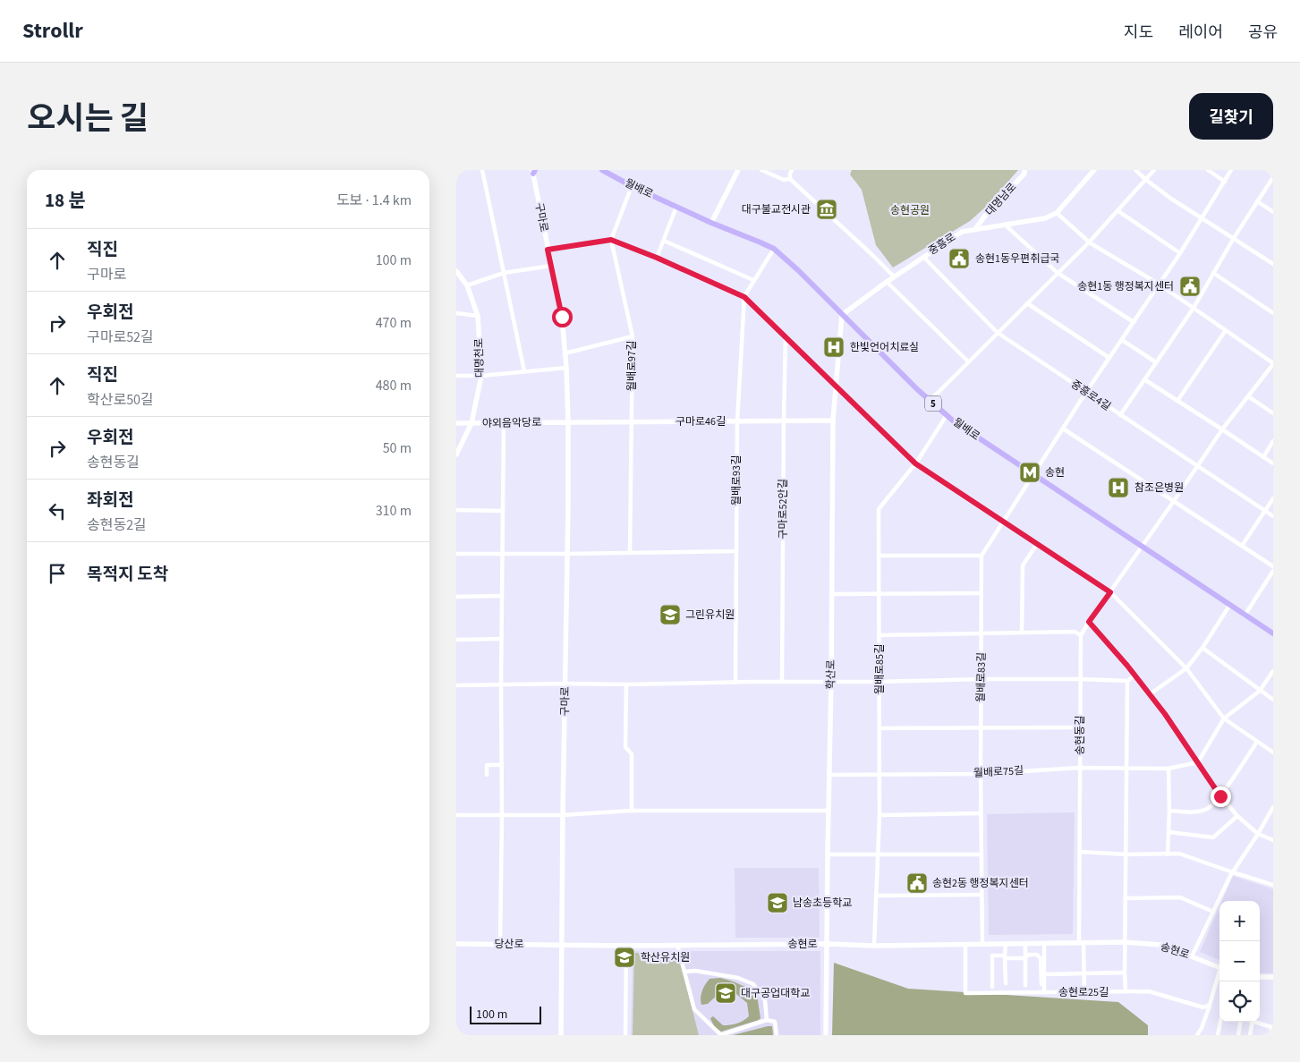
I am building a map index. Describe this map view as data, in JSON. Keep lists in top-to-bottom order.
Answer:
{
  "streets": {
    "main road": [
      "월배로",
      "대명남로",
      "구마로",
      "중흥로",
      "대명천로",
      "5",
      "구마로46길",
      "야외음악당로",
      "학산로",
      "당산로",
      "송현로"
    ],
    "street": [
      "월배로97길",
      "중흥로4길",
      "월배로93길",
      "구마로52안길",
      "월배로85길",
      "월배로83길",
      "송현동길",
      "월배로75길",
      "송현로25길"
    ]
  },
  "crossings": [
    ["월배로", "중흥로"],
    ["월배로", "월배로93길"],
    ["월배로", "월배로85길"],
    ["월배로", "학산로"],
    ["월배로", "월배로83길"],
    ["월배로", "송현동길"],
    ["대명남로", "중흥로"],
    ["구마로", "구마로46길"],
    ["구마로", "야외음악당로"],
    ["구마로", "당산로"],
    ["구마로", "송현로"],
    ["중흥로", "중흥로4길"],
    ["중흥로", "학산로"],
    ["대명천로", "야외음악당로"],
    ["월배로97길", "구마로46길"],
    ["중흥로4길", "월배로83길"],
    ["중흥로4길", "송현동길"],
    ["구마로46길", "야외음악당로"],
    ["구마로46길", "월배로93길"],
    ["구마로46길", "구마로52안길"],
    ["구마로46길", "학산로"],
    ["월배로85길", "월배로75길"],
    ["월배로85길", "송현로"],
    ["학산로", "월배로75길"],
    ["학산로", "송현로"],
    ["월배로83길", "월배로75길"],
    ["월배로83길", "송현로"],
    ["송현동길", "월배로75길"],
    ["송현동길", "송현로"],
    ["송현동길", "송현로25길"],
    ["당산로", "송현로"],
    ["송현로", "송현로25길"]
  ],
  "parks": ["송현공원"],
  "places": {
    "museum": ["대구불교전시관"],
    "public building": ["송현1동우편취급국", "송현1동 행정복지센터", "송현2동 행정복지센터"],
    "hospital": ["한빛언어치료실", "참조은병원"],
    "metro station": ["송현"],
    "school or university": [
      "그린유치원",
      "남송초등학교",
      "학산유치원",
      "대구공업대학교"
    ]
  },
  "scale_bar": "100 m",
  "page": {
    "header": "Strollr",
    "nav": ["지도", "레이어", "공유"],
    "title": "오시는 길",
    "buttons": "길찾기",
    "heading": ["18 분", "도보 · 1.4 km"],
    "list": [
      ["직진", "구마로", "100 m"],
      ["우회전", "구마로52길", "470 m"],
      ["직진", "학산로50길", "480 m"],
      ["우회전", "송현동길", "50 m"],
      ["좌회전", "송현동2길", "310 m"],
      "목적지 도착"
    ],
    "map_buttons": ["+", "−"],
    "scale": "100 m"
  }
}
